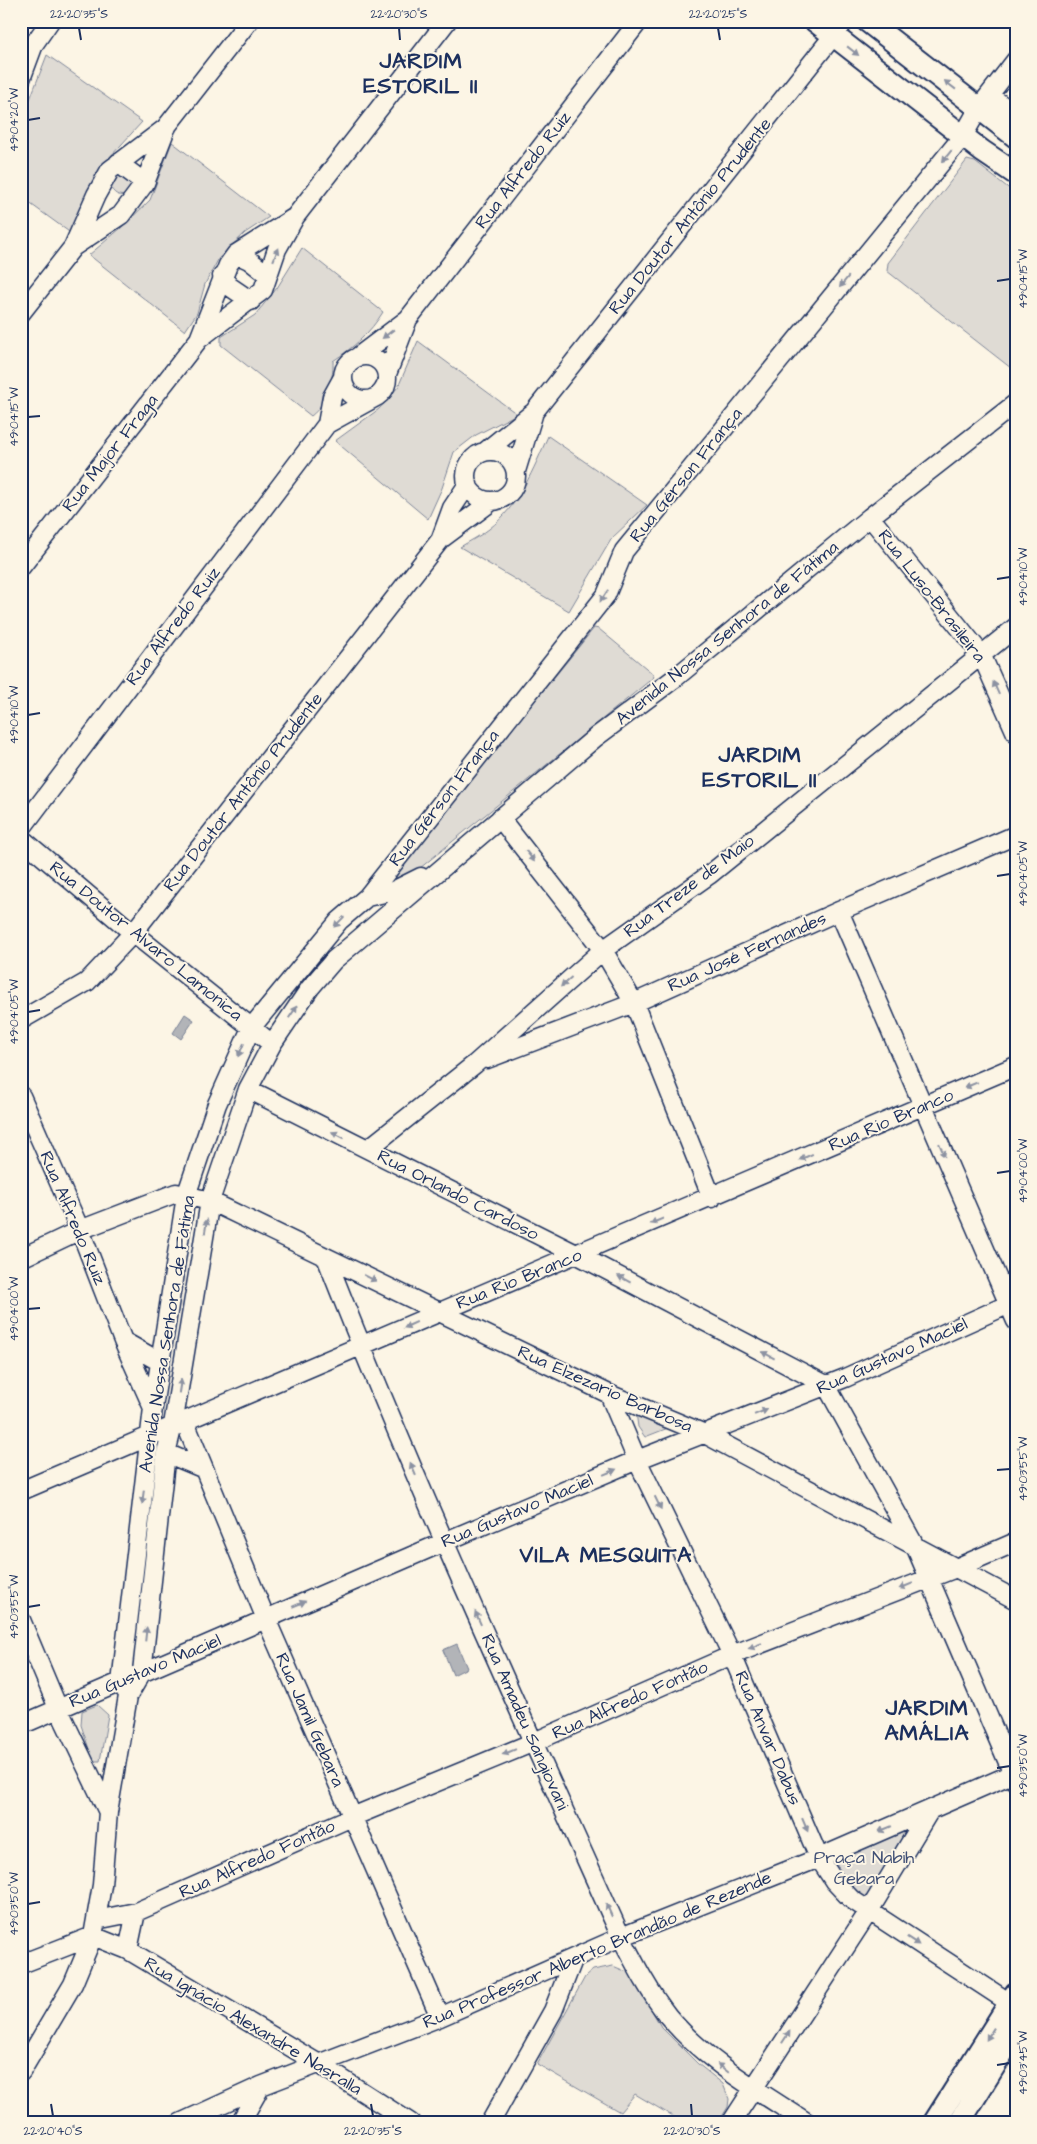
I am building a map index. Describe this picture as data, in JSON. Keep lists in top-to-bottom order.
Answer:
{
  "streets": {
    "street": [
      "Rua Alfredo Ruiz",
      "Rua Doutor Antônio Prudente",
      "Rua Major Fraga",
      "Rua Gérson França",
      "Rua Luso-Brasileira",
      "Avenida Nossa Senhora de Fátima",
      "Rua Treze de Maio",
      "Rua Doutor Alvaro Lamonica",
      "Rua José Fernandes",
      "Rua Rio Branco",
      "Rua Orlando Cardoso",
      "Rua Gustavo Maciel",
      "Rua Elzezario Barbosa",
      "Rua Alfredo Fontão",
      "Rua Jamil Gebara",
      "Rua Amadeu Sangiovani",
      "Rua Anvar Dabus",
      "Rua Professor Alberto Brandão de Rezende",
      "Rua Ignácio Alexandre Nasralla"
    ]
  },
  "crossings": [
    ["Rua Doutor Antônio Prudente", "Rua Doutor Alvaro Lamonica"],
    ["Rua Gérson França", "Avenida Nossa Senhora de Fátima"],
    ["Rua Luso-Brasileira", "Avenida Nossa Senhora de Fátima"],
    ["Rua Luso-Brasileira", "Rua Treze de Maio"],
    ["Avenida Nossa Senhora de Fátima", "Rua Doutor Alvaro Lamonica"],
    ["Avenida Nossa Senhora de Fátima", "Rua Rio Branco"],
    ["Avenida Nossa Senhora de Fátima", "Rua Orlando Cardoso"],
    ["Avenida Nossa Senhora de Fátima", "Rua Gustavo Maciel"],
    ["Avenida Nossa Senhora de Fátima", "Rua Elzezario Barbosa"],
    ["Avenida Nossa Senhora de Fátima", "Rua Alfredo Fontão"],
    ["Avenida Nossa Senhora de Fátima", "Rua Jamil Gebara"],
    ["Avenida Nossa Senhora de Fátima", "Rua Ignácio Alexandre Nasralla"],
    ["Rua Treze de Maio", "Rua José Fernandes"],
    ["Rua Treze de Maio", "Rua Orlando Cardoso"],
    ["Rua Rio Branco", "Rua Orlando Cardoso"],
    ["Rua Rio Branco", "Rua Elzezario Barbosa"],
    ["Rua Rio Branco", "Rua Jamil Gebara"],
    ["Rua Rio Branco", "Rua Amadeu Sangiovani"],
    ["Rua Orlando Cardoso", "Rua Gustavo Maciel"],
    ["Rua Gustavo Maciel", "Rua Elzezario Barbosa"],
    ["Rua Gustavo Maciel", "Rua Jamil Gebara"],
    ["Rua Gustavo Maciel", "Rua Amadeu Sangiovani"],
    ["Rua Gustavo Maciel", "Rua Anvar Dabus"],
    ["Rua Elzezario Barbosa", "Rua Alfredo Fontão"],
    ["Rua Elzezario Barbosa", "Rua Amadeu Sangiovani"],
    ["Rua Elzezario Barbosa", "Rua Anvar Dabus"],
    ["Rua Alfredo Fontão", "Rua Jamil Gebara"],
    ["Rua Alfredo Fontão", "Rua Amadeu Sangiovani"],
    ["Rua Alfredo Fontão", "Rua Anvar Dabus"],
    ["Rua Alfredo Fontão", "Rua Ignácio Alexandre Nasralla"],
    ["Rua Jamil Gebara", "Rua Professor Alberto Brandão de Rezende"],
    ["Rua Amadeu Sangiovani", "Rua Professor Alberto Brandão de Rezende"],
    ["Rua Anvar Dabus", "Rua Professor Alberto Brandão de Rezende"],
    ["Rua Professor Alberto Brandão de Rezende", "Rua Ignácio Alexandre Nasralla"]
  ],
  "one_way": [
    "Rua Gérson França",
    "Rua Rio Branco",
    "Rua Orlando Cardoso",
    "Rua Gustavo Maciel",
    "Rua Alfredo Fontão",
    "Rua Amadeu Sangiovani",
    "Rua Anvar Dabus"
  ],
  "districts": [
    "JARDIM ESTORIL II",
    "JARDIM ESTORIL II",
    "VILA MESQUITA",
    "JARDIM AMÁLIA"
  ],
  "parks": ["Praça Nabih Gebara"],
  "coordinates": [
    "22°20'35\"S",
    "22°20'30\"S",
    "22°20'25\"S",
    "49°04'20\"W",
    "49°04'15\"W",
    "49°04'10\"W",
    "49°04'05\"W",
    "49°04'00\"W",
    "49°03'55\"W",
    "49°03'50\"W",
    "49°03'45\"W",
    "22°20'40\"S"
  ]
}
